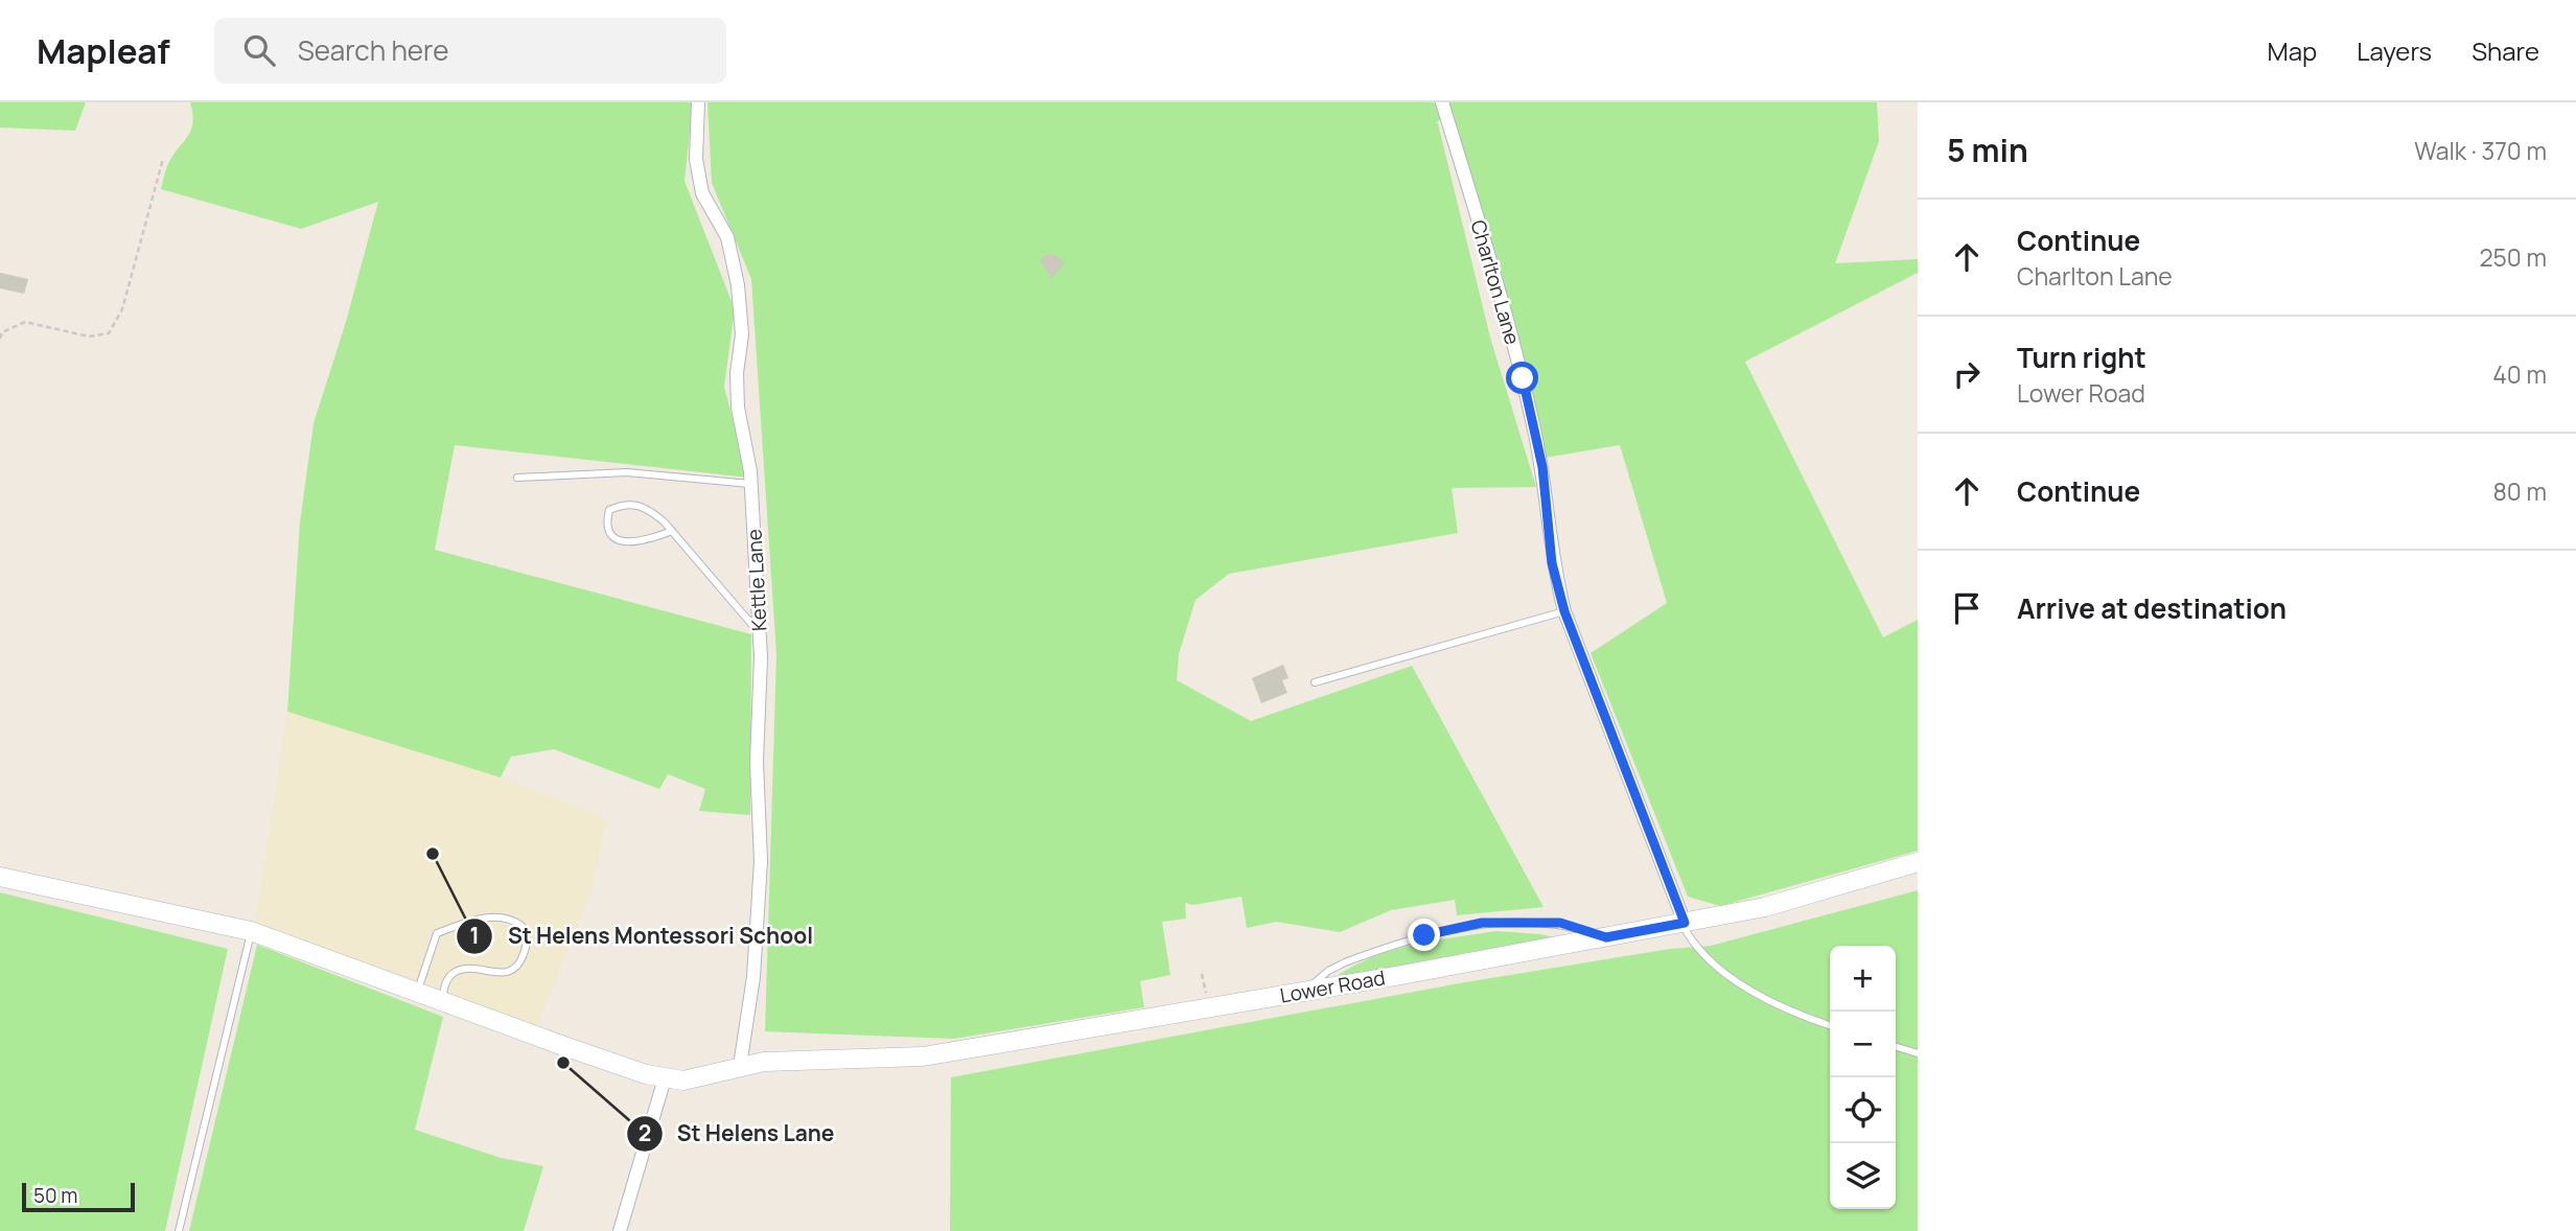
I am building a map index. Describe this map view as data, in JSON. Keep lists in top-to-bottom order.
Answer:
{
  "streets": {
    "main road": ["Lower Road"],
    "street": ["Charlton Lane", "Kettle Lane"]
  },
  "crossings": [
    ["Charlton Lane", "Lower Road"],
    ["Kettle Lane", "Lower Road"]
  ],
  "places": ["St Helens Montessori School", "St Helens Lane"],
  "scale_bar": "50 m",
  "page": {
    "header": "Mapleaf",
    "search": "Search here",
    "nav": ["Map", "Layers", "Share"],
    "heading": ["5 min", "Walk · 370 m"],
    "list": [
      ["Continue", "Charlton Lane", "250 m"],
      ["Turn right", "Lower Road", "40 m"],
      ["Continue", "80 m"],
      "Arrive at destination"
    ],
    "map_buttons": ["+", "−"],
    "scale": "50 m"
  }
}
